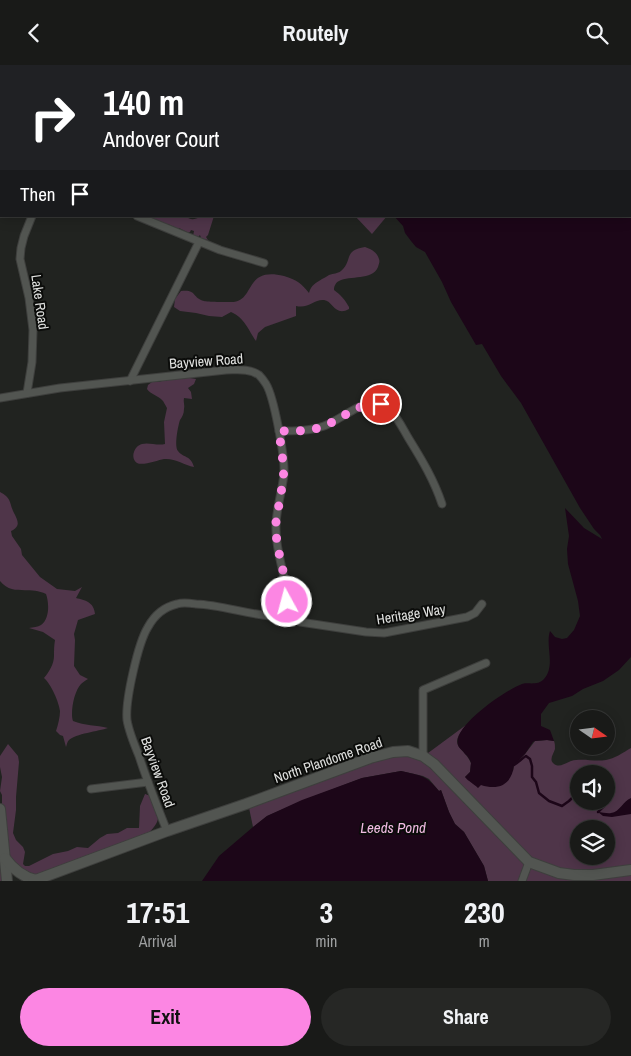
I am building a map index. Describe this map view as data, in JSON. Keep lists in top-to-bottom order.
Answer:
{
  "streets": {
    "main road": ["North Plandome Road"],
    "street": ["Lake Road", "Bayview Road", "Heritage Way"]
  },
  "crossings": [
    ["Lake Road", "Bayview Road"],
    ["Bayview Road", "Heritage Way"],
    ["Bayview Road", "North Plandome Road"]
  ],
  "water": ["Leeds Pond"],
  "north": "right",
  "page": {
    "header": "Routely",
    "turn": ["140 m", "Andover Court"],
    "then": "Then",
    "eta": [
      "17:51",
      "Arrival",
      "3",
      "min",
      "230",
      "m"
    ],
    "buttons": ["Exit", "Share"]
  }
}
